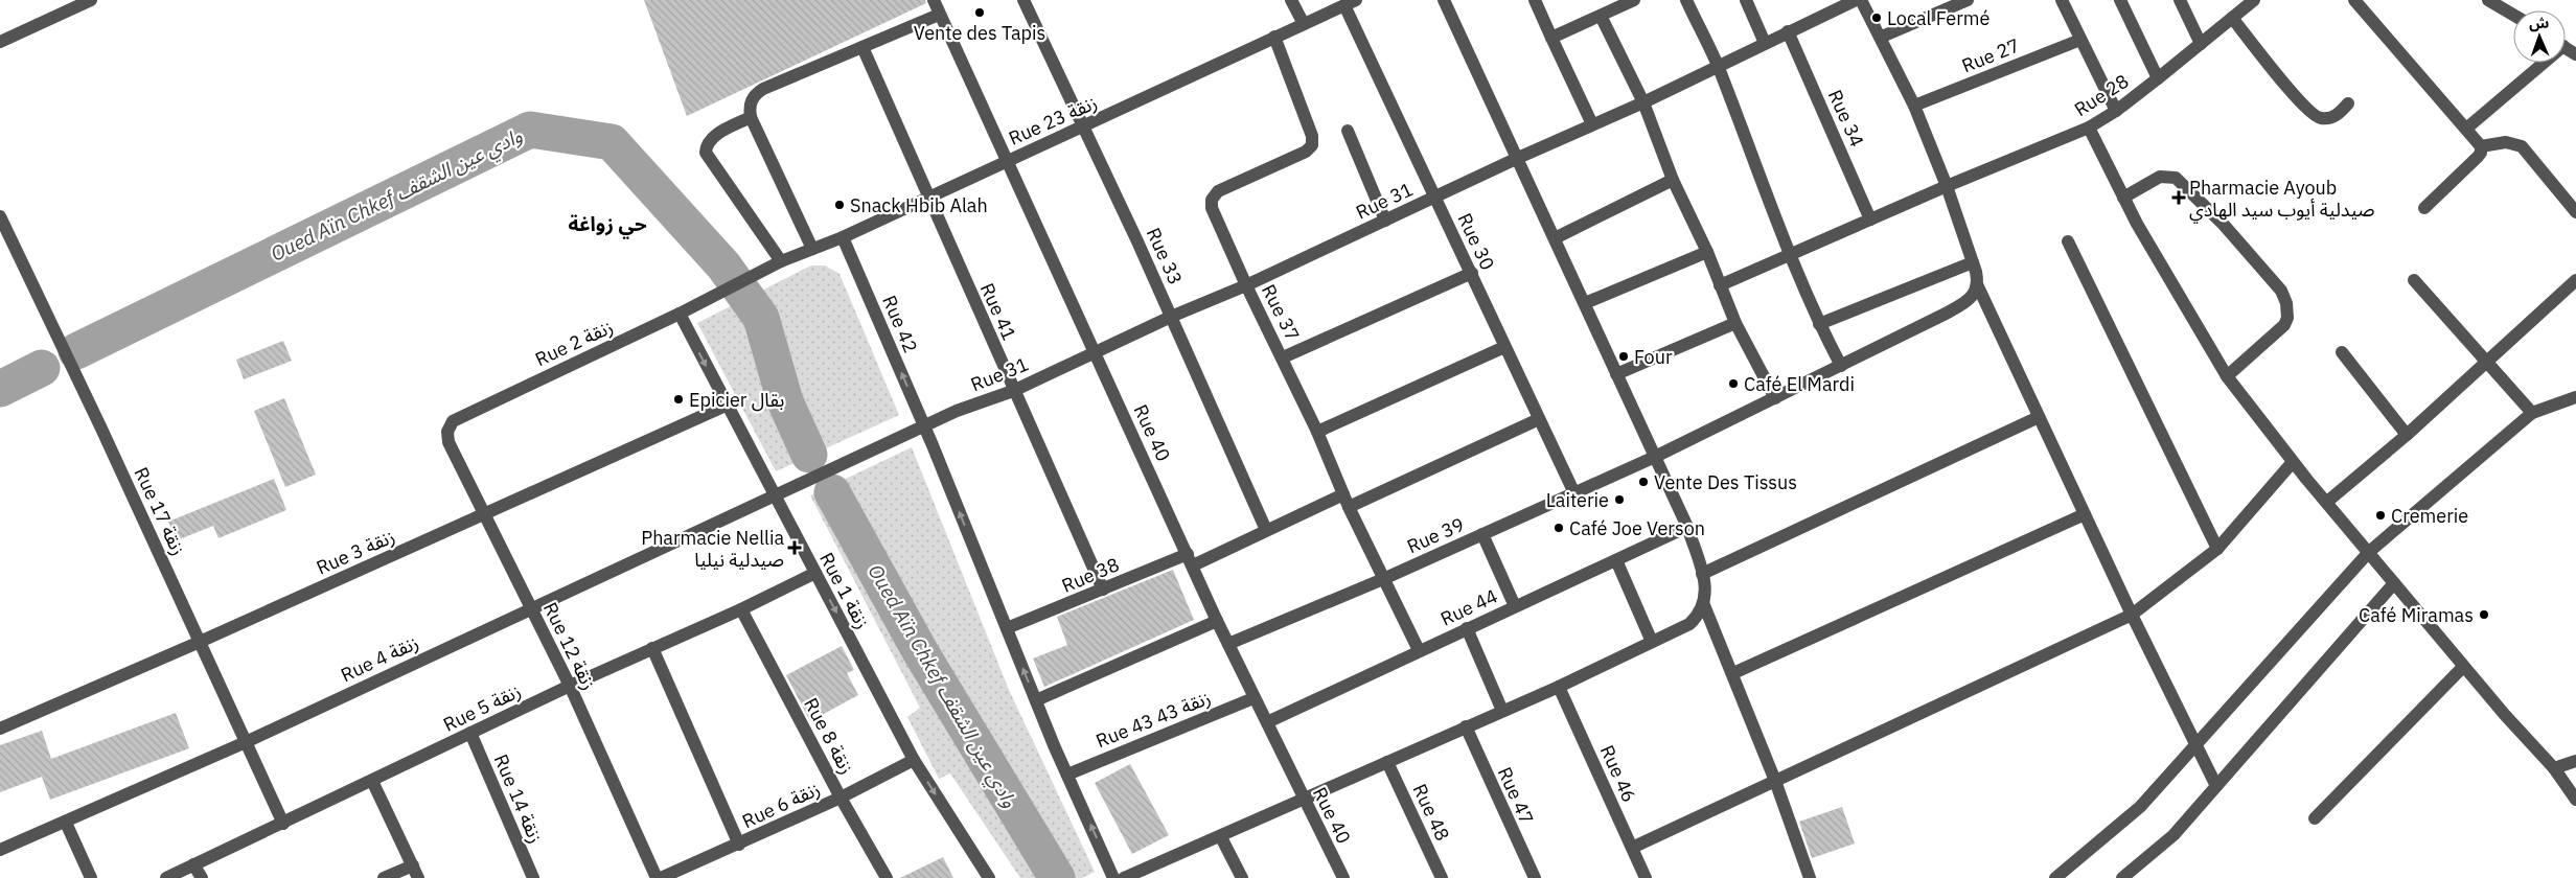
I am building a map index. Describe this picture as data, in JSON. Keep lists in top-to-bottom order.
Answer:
{
  "streets": {
    "street": [
      "Rue 27",
      "Rue 28",
      "Rue 34",
      "Rue 23 زنقة",
      "Rue 31",
      "Rue 30",
      "Rue 33",
      "Rue 41",
      "Rue 37",
      "Rue 42",
      "Rue 2 زنقة",
      "Rue 40",
      "Rue 17 زنقة",
      "Rue 39",
      "Rue 3 زنقة",
      "Rue 38",
      "Rue 1 زنقة",
      "Rue 44",
      "Rue 12 زنقة",
      "Rue 4 زنقة",
      "Rue 5 زنقة",
      "Rue 43 زنقة 43",
      "Rue 8 زنقة",
      "Rue 46",
      "Rue 47",
      "Rue 14 زنقة",
      "Rue 6 زنقة",
      "Rue 48"
    ]
  },
  "crossings": [
    ["Rue 28", "Rue 34"],
    ["Rue 34", "Rue 31"],
    ["Rue 23 زنقة", "Rue 30"],
    ["Rue 23 زنقة", "Rue 33"],
    ["Rue 23 زنقة", "Rue 41"],
    ["Rue 23 زنقة", "Rue 37"],
    ["Rue 23 زنقة", "Rue 42"],
    ["Rue 23 زنقة", "Rue 2 زنقة"],
    ["Rue 23 زنقة", "Rue 40"],
    ["Rue 31", "Rue 30"],
    ["Rue 31", "Rue 33"],
    ["Rue 31", "Rue 41"],
    ["Rue 31", "Rue 37"],
    ["Rue 31", "Rue 42"],
    ["Rue 31", "Rue 40"],
    ["Rue 31", "Rue 1 زنقة"],
    ["Rue 31", "Rue 4 زنقة"],
    ["Rue 30", "Rue 39"],
    ["Rue 30", "Rue 38"],
    ["Rue 33", "Rue 38"],
    ["Rue 41", "Rue 38"],
    ["Rue 37", "Rue 39"],
    ["Rue 37", "Rue 38"],
    ["Rue 37", "Rue 44"],
    ["Rue 42", "Rue 38"],
    ["Rue 42", "Rue 43 زنقة 43"],
    ["Rue 2 زنقة", "Rue 1 زنقة"],
    ["Rue 2 زنقة", "Rue 12 زنقة"],
    ["Rue 40", "Rue 39"],
    ["Rue 40", "Rue 38"],
    ["Rue 40", "Rue 44"],
    ["Rue 40", "Rue 43 زنقة 43"],
    ["Rue 17 زنقة", "Rue 3 زنقة"],
    ["Rue 17 زنقة", "Rue 4 زنقة"],
    ["Rue 17 زنقة", "Rue 5 زنقة"],
    ["Rue 3 زنقة", "Rue 1 زنقة"],
    ["Rue 3 زنقة", "Rue 12 زنقة"],
    ["Rue 1 زنقة", "Rue 4 زنقة"],
    ["Rue 1 زنقة", "Rue 5 زنقة"],
    ["Rue 1 زنقة", "Rue 6 زنقة"],
    ["Rue 12 زنقة", "Rue 4 زنقة"],
    ["Rue 12 زنقة", "Rue 5 زنقة"],
    ["Rue 12 زنقة", "Rue 6 زنقة"],
    ["Rue 5 زنقة", "Rue 8 زنقة"],
    ["Rue 5 زنقة", "Rue 14 زنقة"],
    ["Rue 8 زنقة", "Rue 6 زنقة"]
  ],
  "one_way": ["Rue 42", "Rue 1 زنقة"],
  "districts": ["حي زواغة"],
  "water": ["Oued Aïn Chkef وادي عين الشقف"],
  "places": {
    "other": [
      "Vente des Tapis",
      "Local Fermé",
      "Snack Hbib Alah",
      "Four",
      "Café El Mardi",
      "Epicier بقال",
      "Vente Des Tissus",
      "Laiterie",
      "Cremerie",
      "Café Joe Verson",
      "Café Miramas"
    ],
    "health": ["Pharmacie Ayoub صيدلية أيوب سيد الهادي", "Pharmacie Nellia صيدلية نيليا"]
  },
  "north": "top"
}
